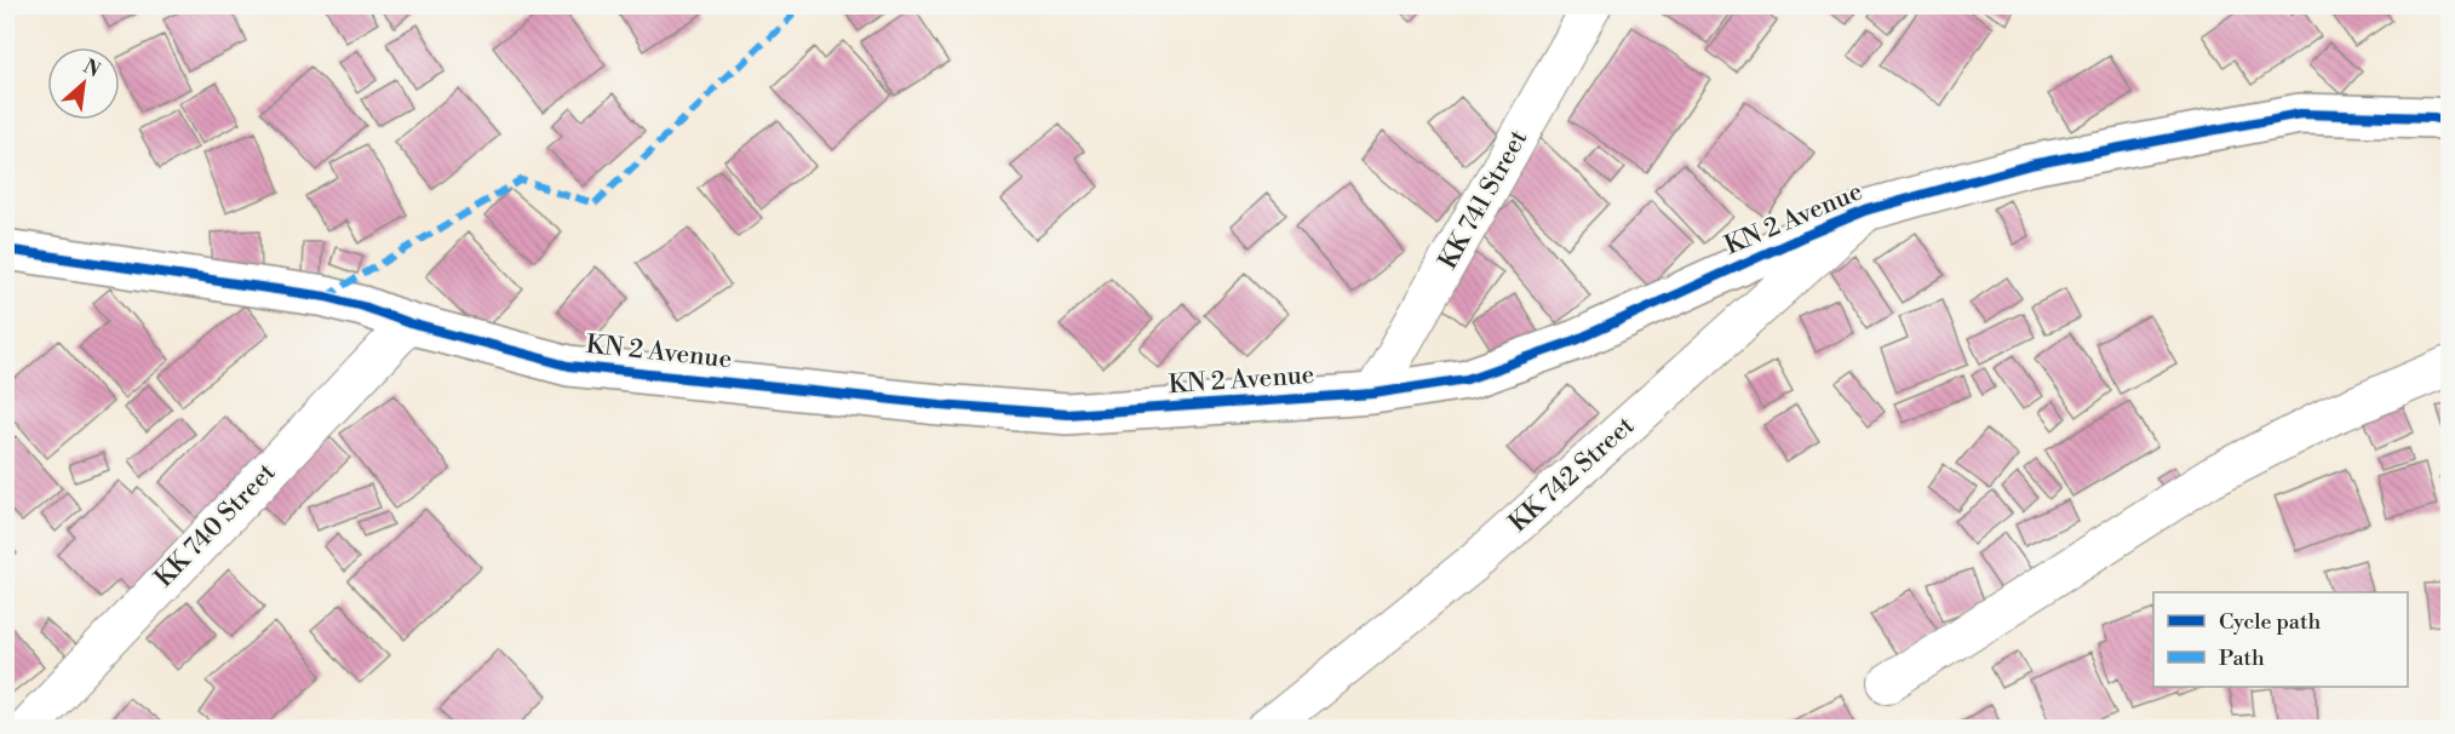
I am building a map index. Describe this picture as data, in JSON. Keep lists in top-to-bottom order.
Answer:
{
  "streets": {
    "street": [
      "KK 741 Street",
      "KN 2 Avenue",
      "KK 742 Street",
      "KK 740 Street"
    ]
  },
  "crossings": [
    ["KK 741 Street", "KN 2 Avenue"],
    ["KN 2 Avenue", "KK 742 Street"],
    ["KN 2 Avenue", "KK 740 Street"]
  ],
  "legend": ["Cycle path", "Path"],
  "north": "top right"
}
